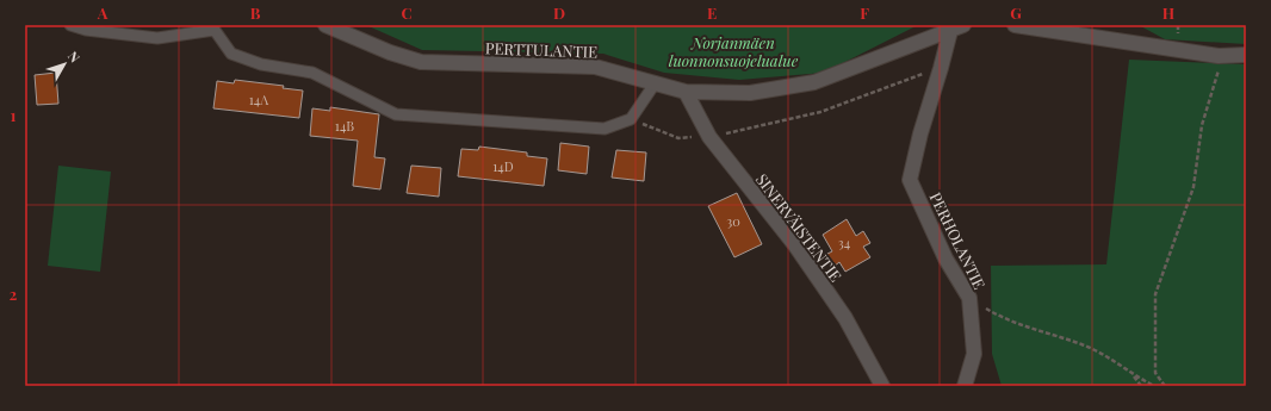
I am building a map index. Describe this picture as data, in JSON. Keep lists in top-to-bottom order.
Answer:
{
  "streets": {
    "street": ["PERTTULANTIE", "SINERVÄISTENTIE", "PERHOLANTIE"]
  },
  "crossings": [
    ["PERTTULANTIE", "SINERVÄISTENTIE"],
    ["PERTTULANTIE", "PERHOLANTIE"]
  ],
  "parks": ["Norjanmäen luonnonsuojelualue"],
  "house_numbers": [
    "14A",
    "14B",
    "14D",
    "30",
    "34"
  ],
  "north": "top right",
  "grid": {
    "columns": [
      "A",
      "B",
      "C",
      "D",
      "E",
      "F",
      "G",
      "H"
    ],
    "rows": ["1", "2"]
  }
}
